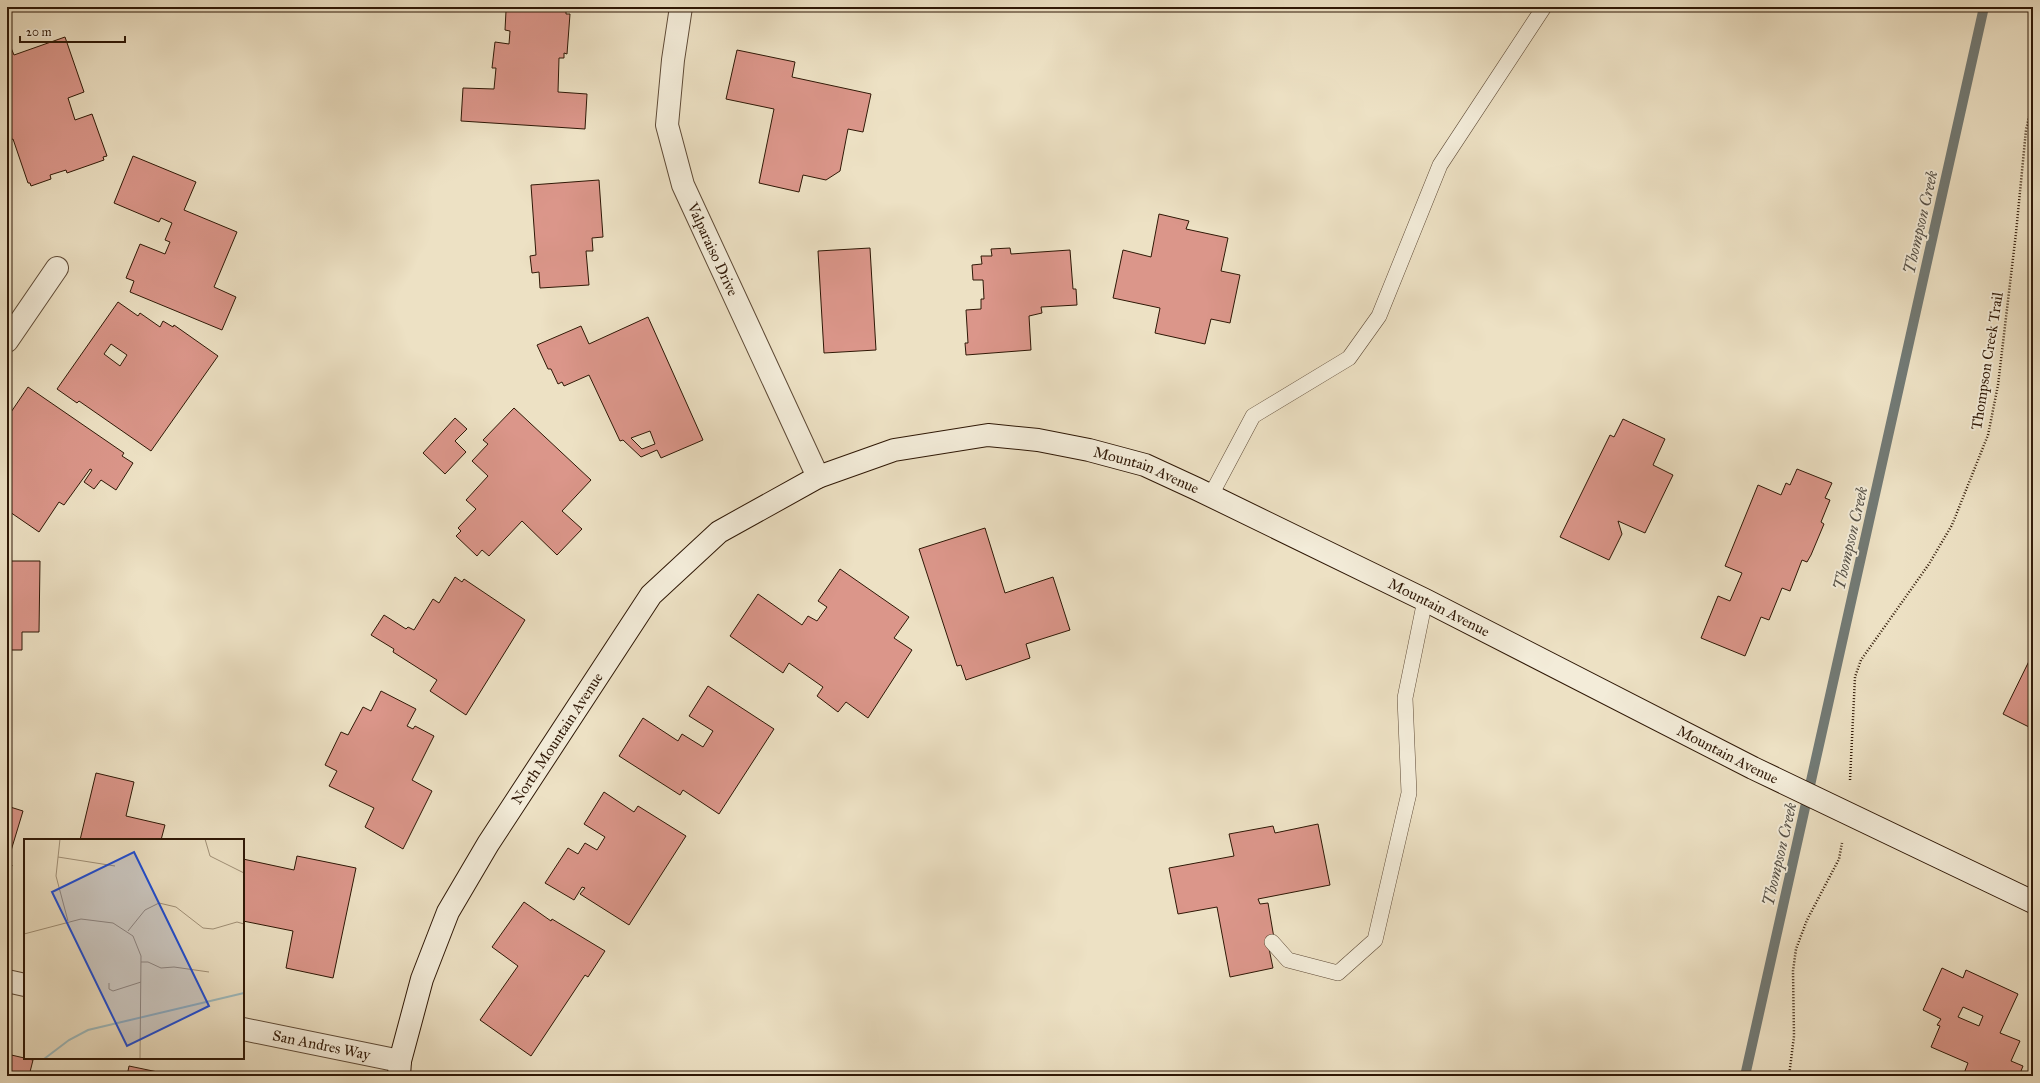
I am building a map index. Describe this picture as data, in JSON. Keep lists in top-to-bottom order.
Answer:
{
  "streets": {
    "street": [
      "Valparaiso Drive",
      "Mountain Avenue",
      "North Mountain Avenue",
      "San Andres Way"
    ],
    "path": ["Thompson Creek Trail"]
  },
  "crossings": [
    ["Valparaiso Drive", "Mountain Avenue"],
    ["Valparaiso Drive", "North Mountain Avenue"],
    ["Mountain Avenue", "North Mountain Avenue"],
    ["North Mountain Avenue", "San Andres Way"]
  ],
  "water": ["Thompson Creek"],
  "scale_bar": "20 m"
}
